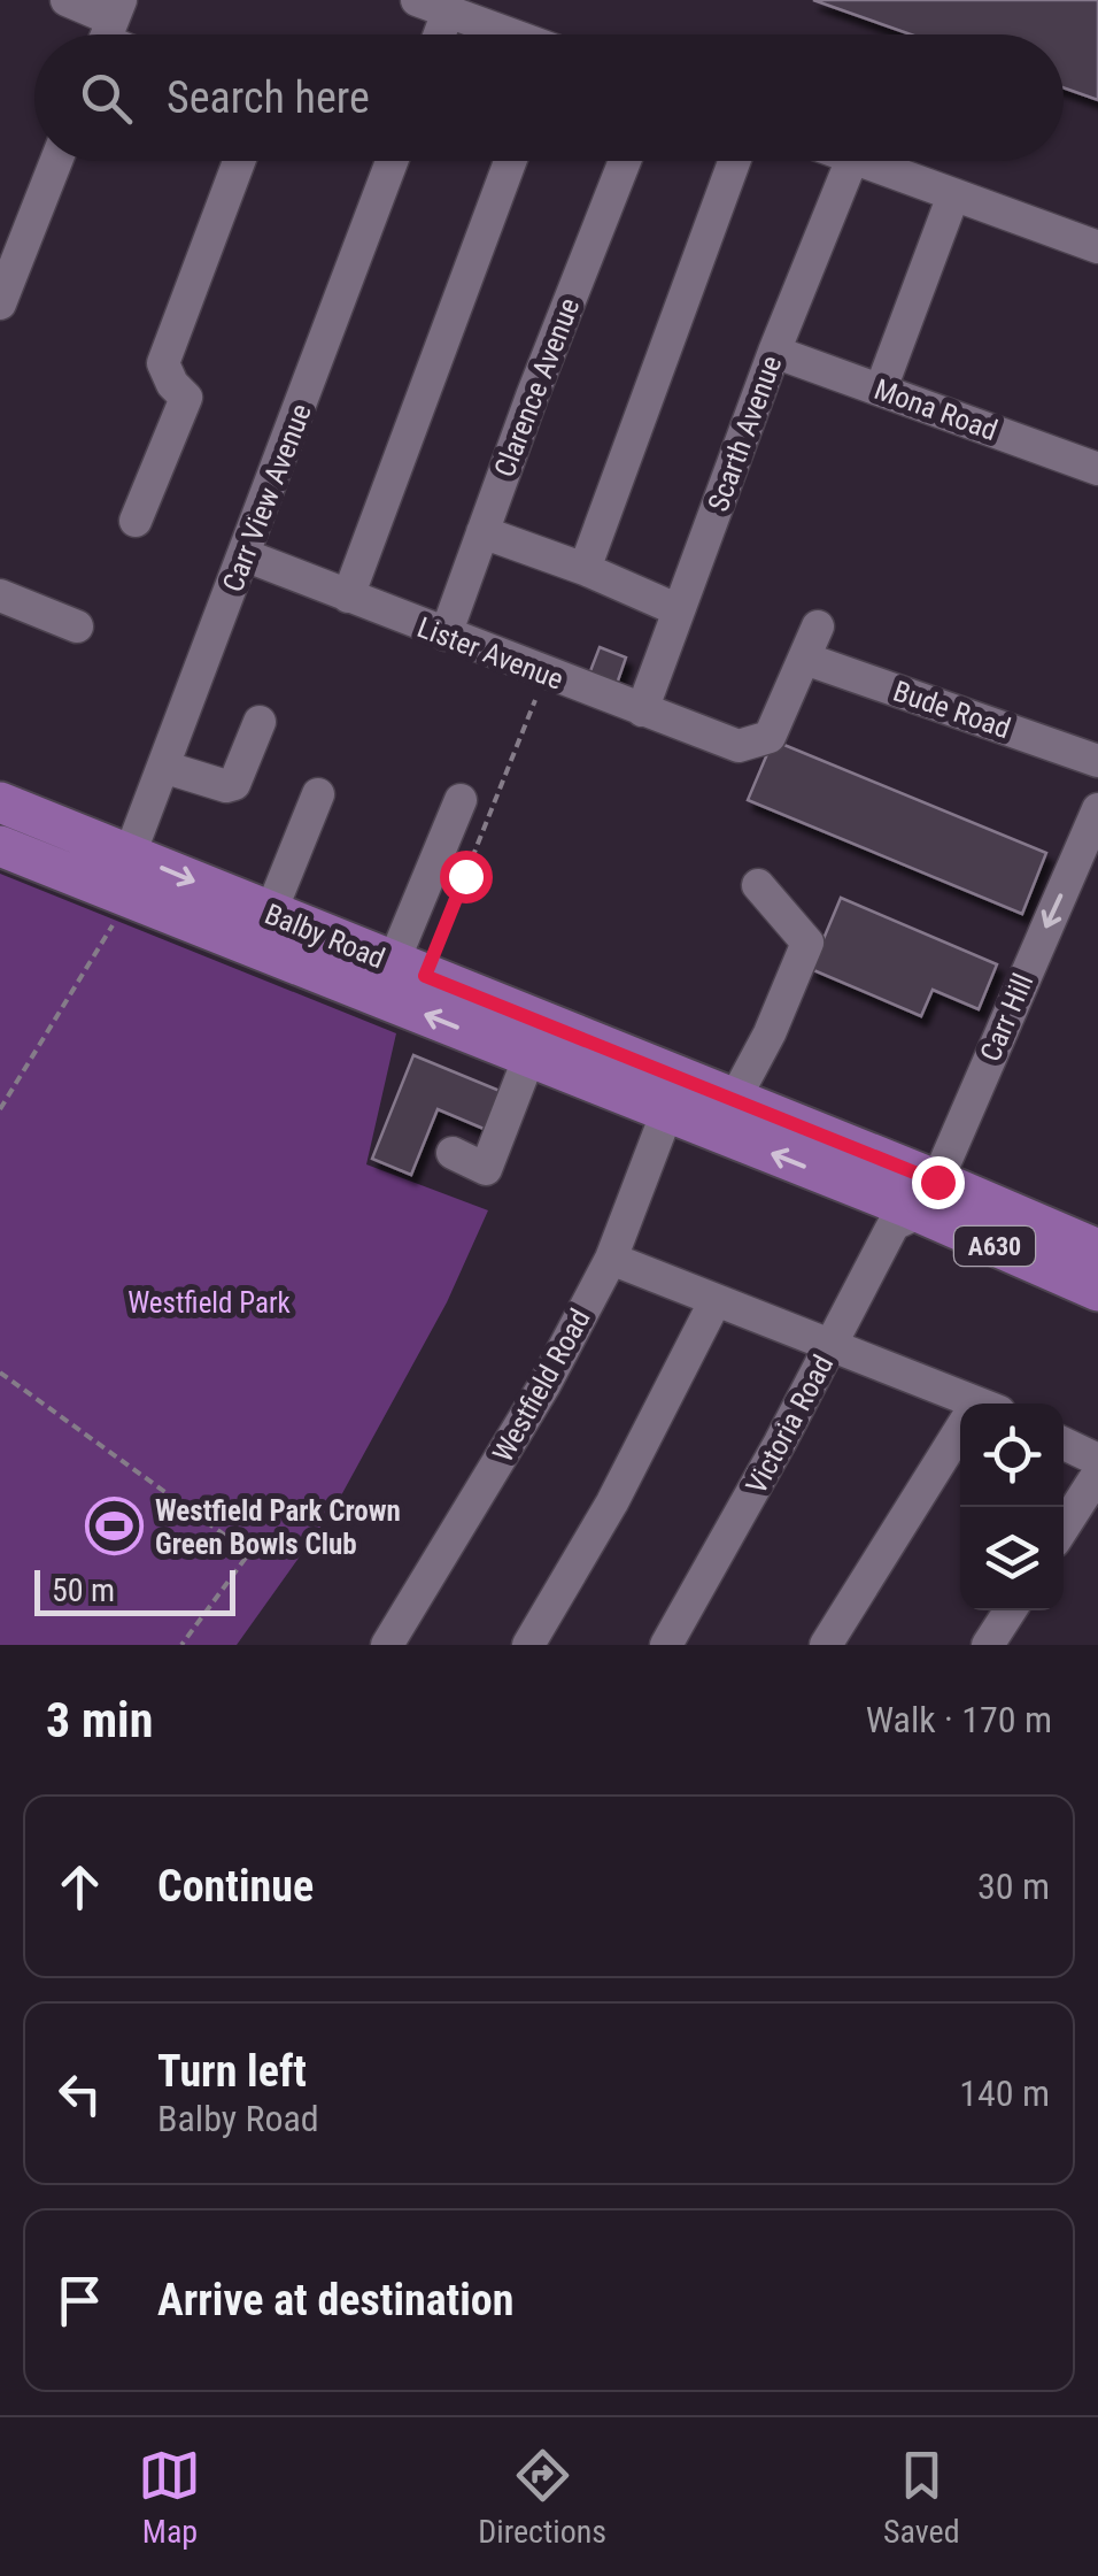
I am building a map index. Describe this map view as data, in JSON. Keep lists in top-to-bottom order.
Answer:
{
  "streets": {
    "main road": ["Balby Road", "A630"],
    "street": [
      "Clarence Avenue",
      "Mona Road",
      "Scarth Avenue",
      "Carr View Avenue",
      "Lister Avenue",
      "Bude Road",
      "Carr Hill",
      "Westfield Road",
      "Victoria Road"
    ]
  },
  "crossings": [
    ["Clarence Avenue", "Lister Avenue"],
    ["Mona Road", "Scarth Avenue"],
    ["Scarth Avenue", "Lister Avenue"],
    ["Carr View Avenue", "Lister Avenue"],
    ["Carr View Avenue", "Balby Road"],
    ["Lister Avenue", "Bude Road"],
    ["Balby Road", "Carr Hill"],
    ["Balby Road", "Westfield Road"],
    ["Balby Road", "Victoria Road"],
    ["Carr Hill", "Victoria Road"]
  ],
  "one_way": ["Carr Hill"],
  "parks": ["Westfield Park"],
  "places": {
    "sports": ["Westfield Park Crown Green Bowls Club"]
  },
  "scale_bar": "50 m",
  "page": {
    "search": "Search here",
    "scale": "50 m",
    "heading": ["3 min", "Walk · 170 m"],
    "list": [
      ["Continue", "30 m"],
      ["Turn left", "Balby Road", "140 m"],
      "Arrive at destination"
    ],
    "nav": ["Map", "Directions", "Saved"]
  }
}
